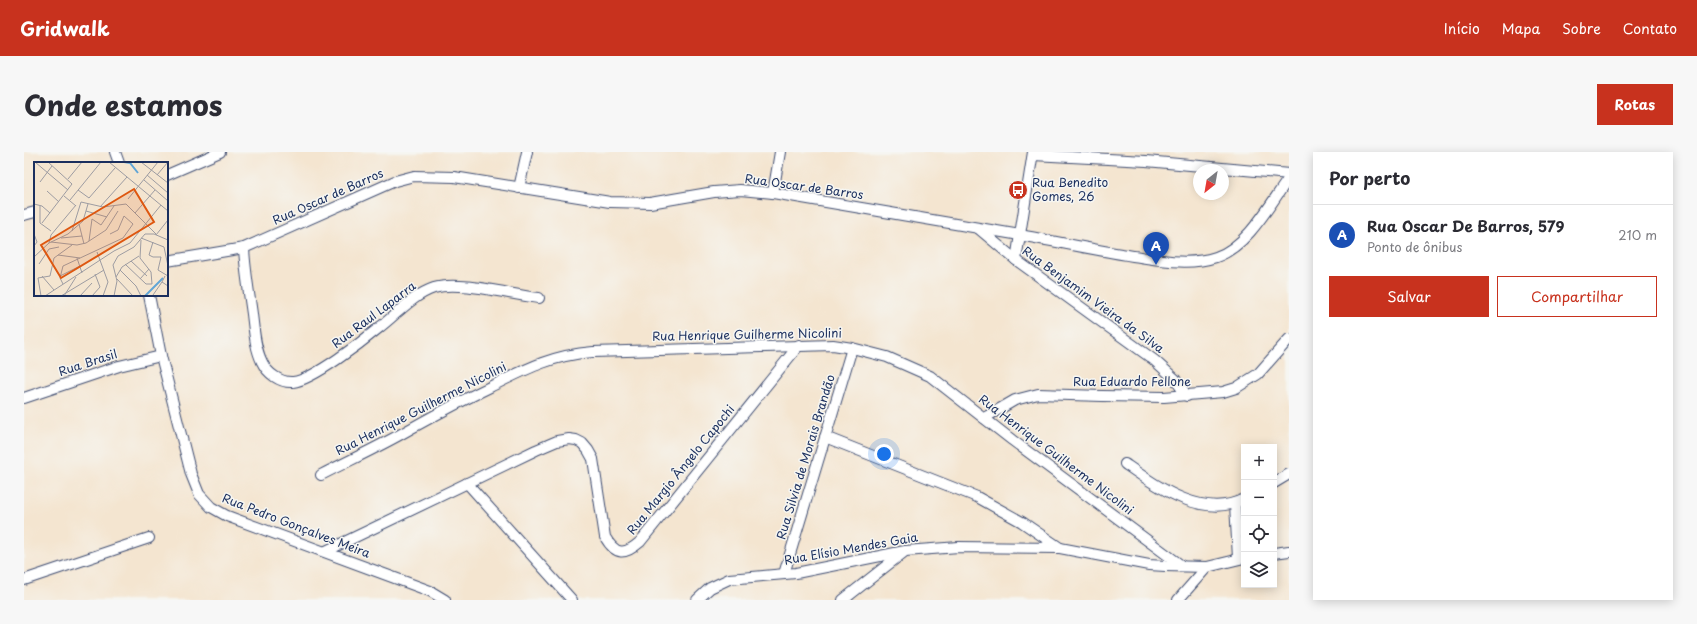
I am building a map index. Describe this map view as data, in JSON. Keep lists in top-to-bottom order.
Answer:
{
  "streets": {
    "street": [
      "Rua Oscar de Barros",
      "Rua Benjamim Vieira da Silva",
      "Rua Raul Laparra",
      "Rua Henrique Guilherme Nicolini",
      "Rua Brasil",
      "Rua Eduardo Fellone",
      "Rua Silvia de Morais Brandão",
      "Rua Margio Ângelo Capochi",
      "Rua Pedro Gonçalves Meira",
      "Rua Elísio Mendes Gaia"
    ]
  },
  "crossings": [
    ["Rua Oscar de Barros", "Rua Benjamim Vieira da Silva"],
    ["Rua Oscar de Barros", "Rua Raul Laparra"],
    ["Rua Benjamim Vieira da Silva", "Rua Eduardo Fellone"],
    ["Rua Henrique Guilherme Nicolini", "Rua Eduardo Fellone"],
    ["Rua Henrique Guilherme Nicolini", "Rua Silvia de Morais Brandão"],
    ["Rua Henrique Guilherme Nicolini", "Rua Margio Ângelo Capochi"],
    ["Rua Henrique Guilherme Nicolini", "Rua Elísio Mendes Gaia"],
    ["Rua Brasil", "Rua Pedro Gonçalves Meira"],
    ["Rua Silvia de Morais Brandão", "Rua Elísio Mendes Gaia"],
    ["Rua Margio Ângelo Capochi", "Rua Pedro Gonçalves Meira"]
  ],
  "places": {
    "bus stop": ["Rua Benedito Gomes, 26"]
  },
  "north": "bottom left",
  "page": {
    "header": "Gridwalk",
    "nav": [
      "Início",
      "Mapa",
      "Sobre",
      "Contato"
    ],
    "title": "Onde estamos",
    "buttons": [
      "Rotas",
      ["Salvar", "Compartilhar"]
    ],
    "heading": "Por perto",
    "list": [
      {
        "mark": "A",
        "name": "Rua Oscar De Barros, 579",
        "note": "Ponto de ônibus",
        "value": "210 m"
      }
    ],
    "pins": "A",
    "map_buttons": ["+", "−"]
  }
}
